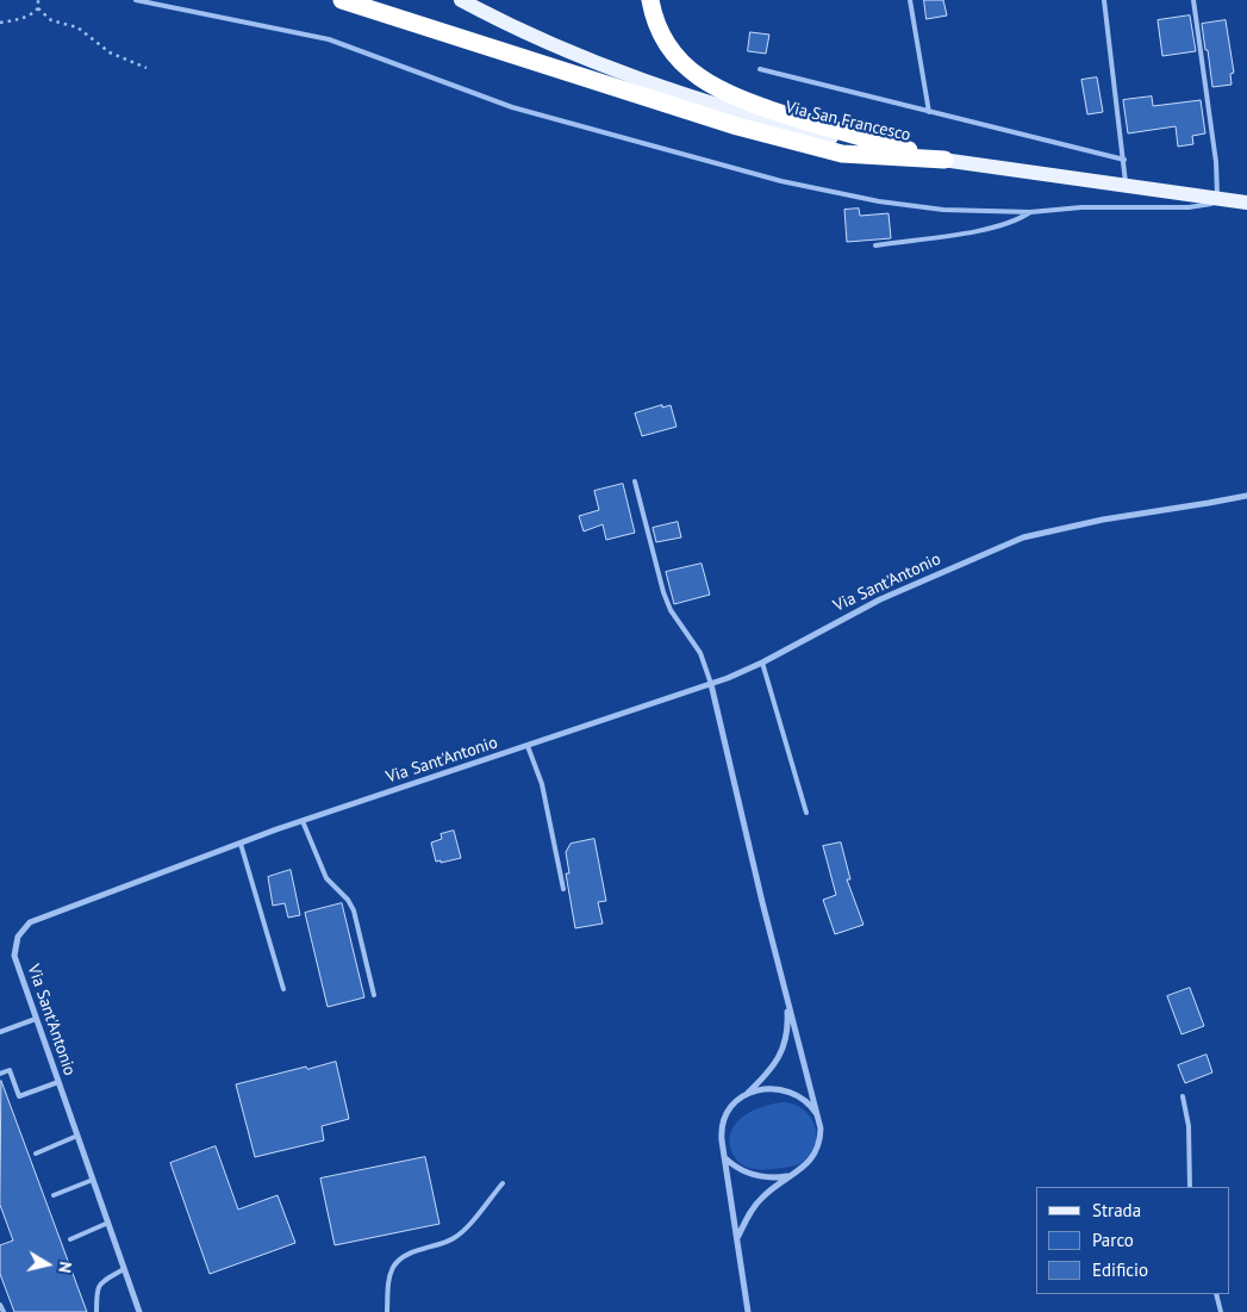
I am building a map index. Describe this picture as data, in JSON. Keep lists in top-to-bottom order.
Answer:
{
  "streets": {
    "main road": ["Via San Francesco"],
    "street": ["Via Sant'Antonio"]
  },
  "legend": ["Strada", "Parco", "Edificio"],
  "north": "right"
}
